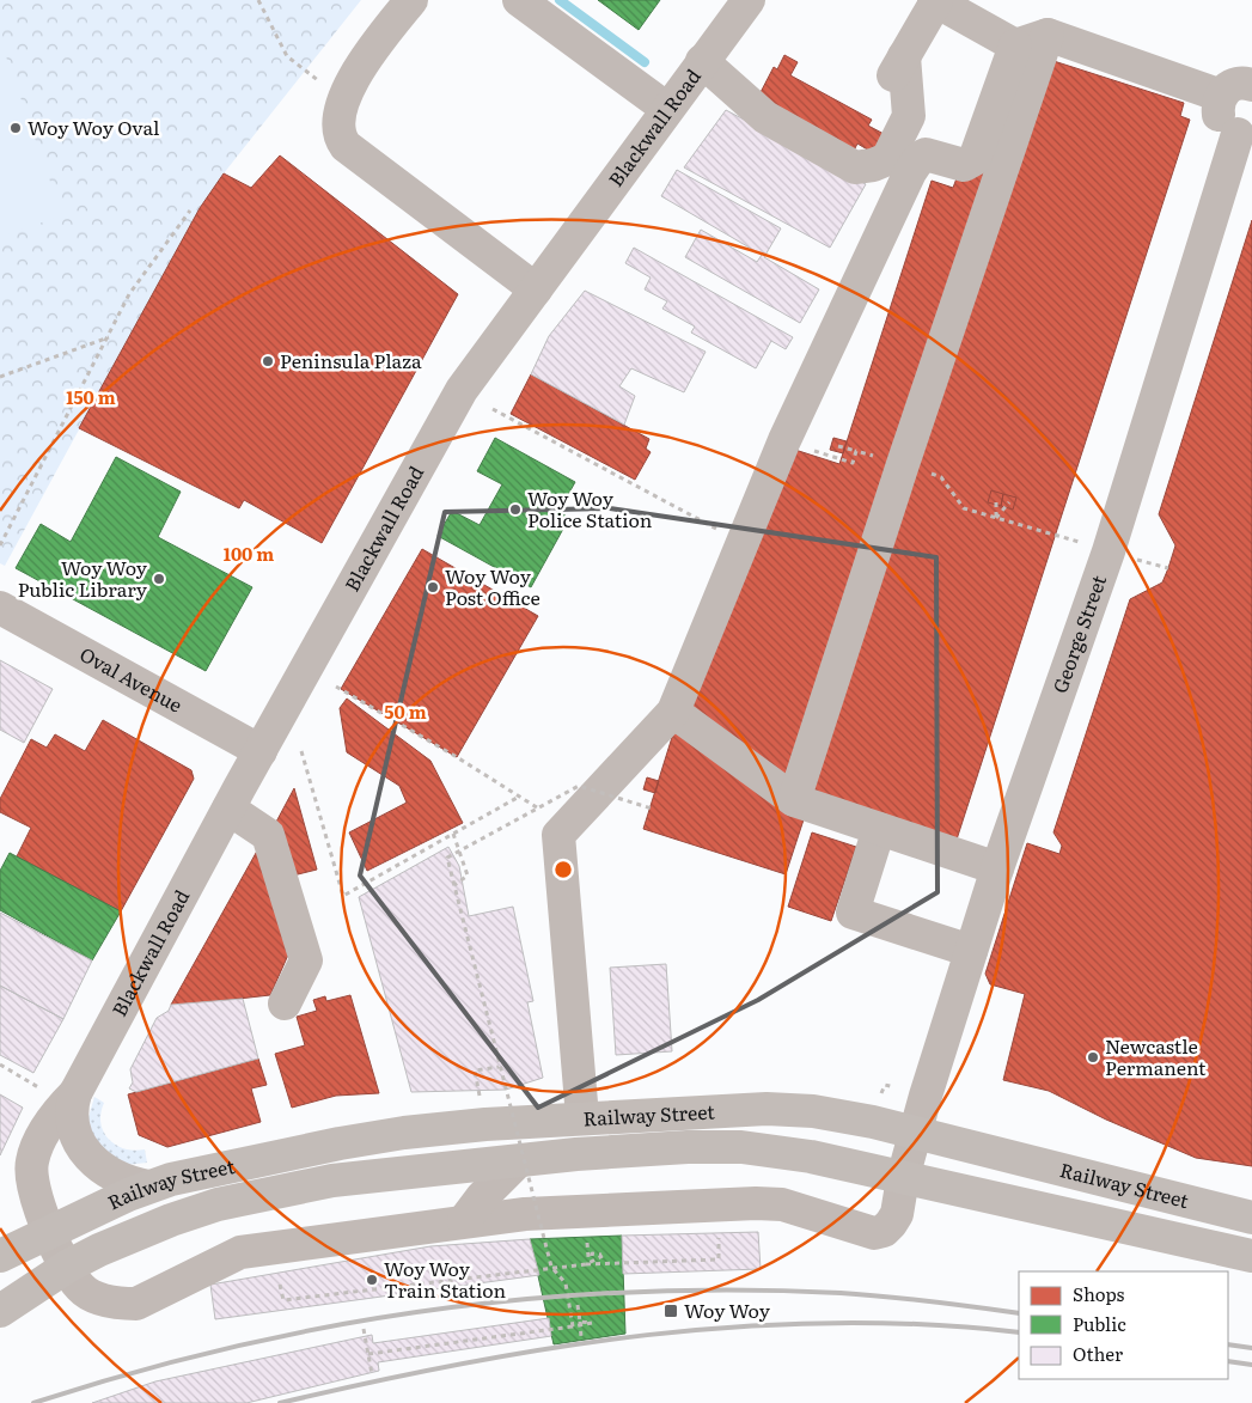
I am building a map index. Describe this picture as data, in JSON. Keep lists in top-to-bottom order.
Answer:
{
  "streets": {
    "main road": ["Railway Street"],
    "street": ["Blackwall Road", "George Street", "Oval Avenue"]
  },
  "crossings": [
    ["Blackwall Road", "George Street"],
    ["Blackwall Road", "Oval Avenue"],
    ["Blackwall Road", "Railway Street"],
    ["George Street", "Railway Street"]
  ],
  "places": {
    "other": [
      "Woy Woy Oval",
      "Peninsula Plaza",
      "Woy Woy Police Station",
      "Woy Woy Public Library",
      "Woy Woy Post Office",
      "Newcastle Permanent",
      "Woy Woy Train Station"
    ],
    "transit": ["Woy Woy"]
  },
  "legend": ["Shops", "Public", "Other"],
  "rings": ["150 m", "100 m", "50 m"]
}
